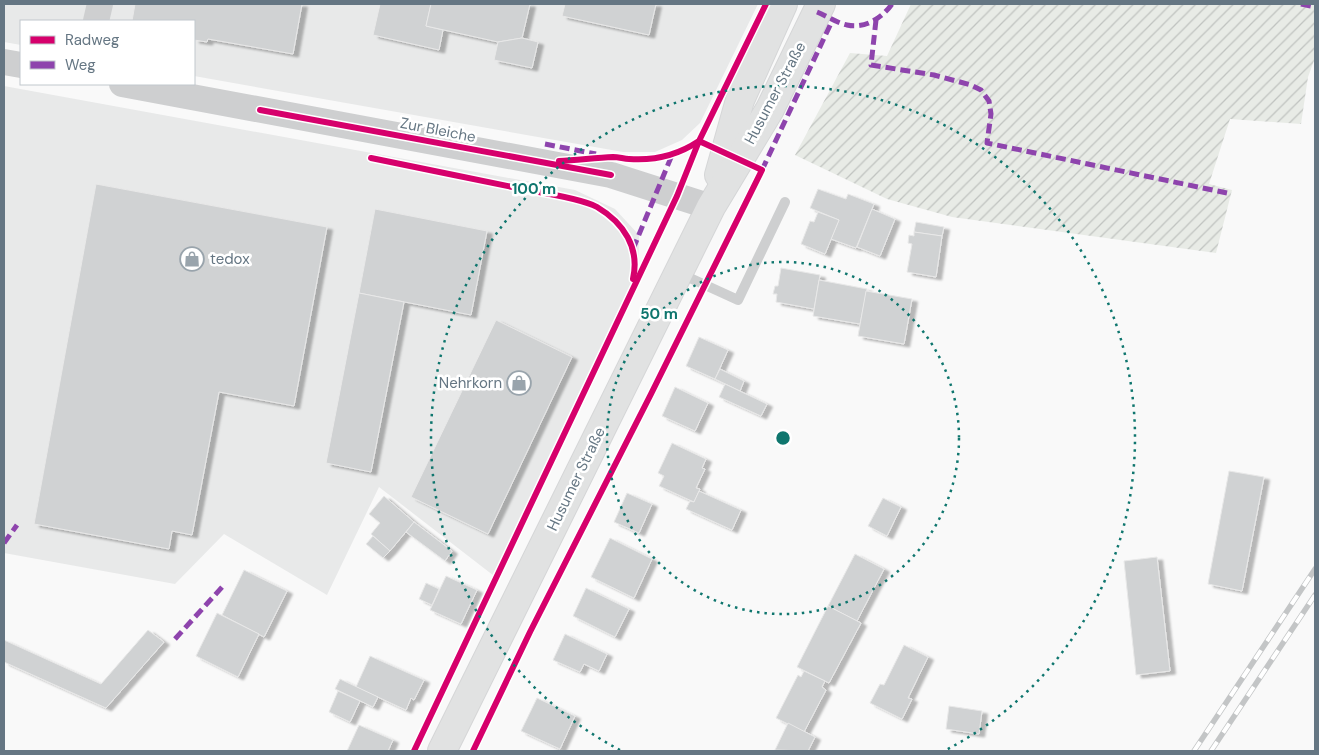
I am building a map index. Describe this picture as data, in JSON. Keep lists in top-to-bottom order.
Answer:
{
  "streets": {
    "main road": ["Husumer Straße"],
    "street": ["Zur Bleiche"]
  },
  "crossings": [
    ["Husumer Straße", "Zur Bleiche"]
  ],
  "places": {
    "shop": ["tedox", "Nehrkorn"]
  },
  "legend": ["Radweg", "Weg"],
  "rings": ["100 m", "50 m"]
}
